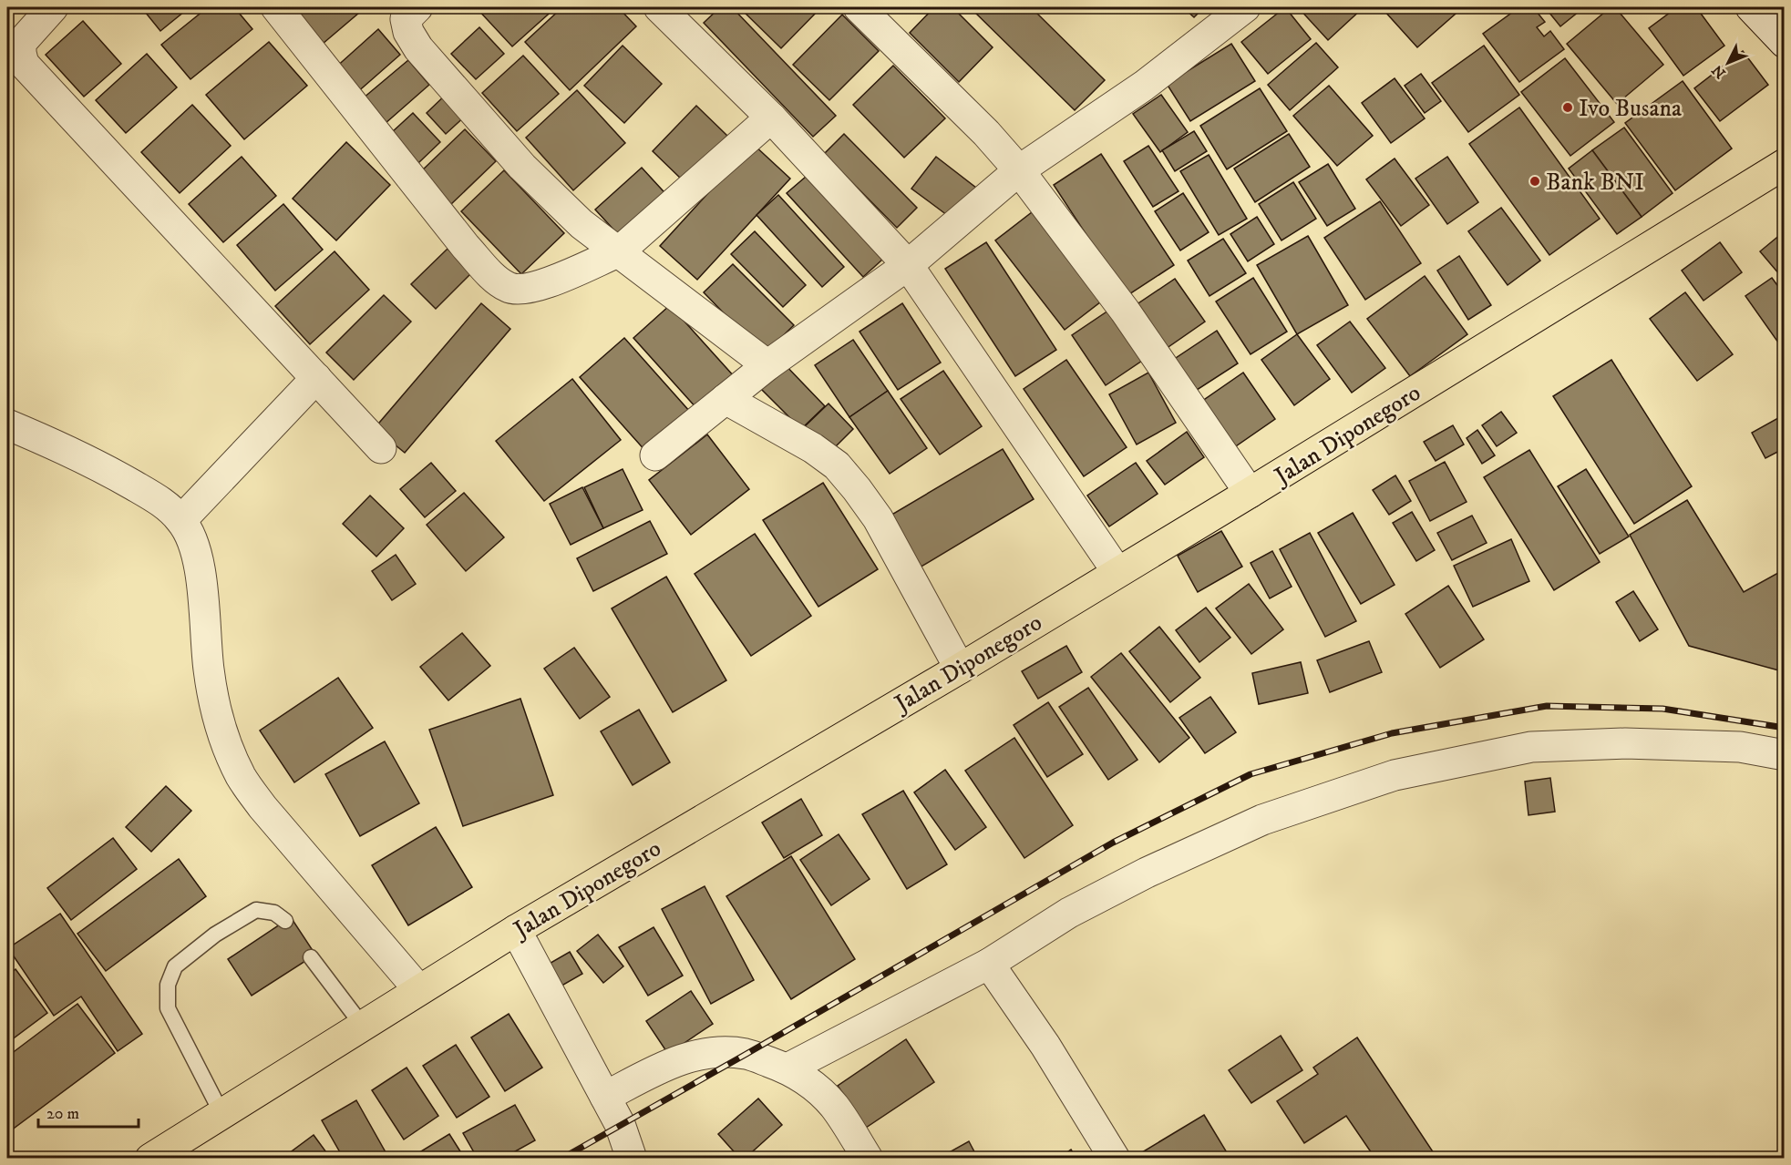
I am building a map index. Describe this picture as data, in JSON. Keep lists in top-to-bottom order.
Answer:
{
  "streets": {
    "main road": ["Jalan Diponegoro"]
  },
  "places": ["Ivo Busana", "Bank BNI"],
  "scale_bar": "20 m",
  "north": "bottom left"
}
